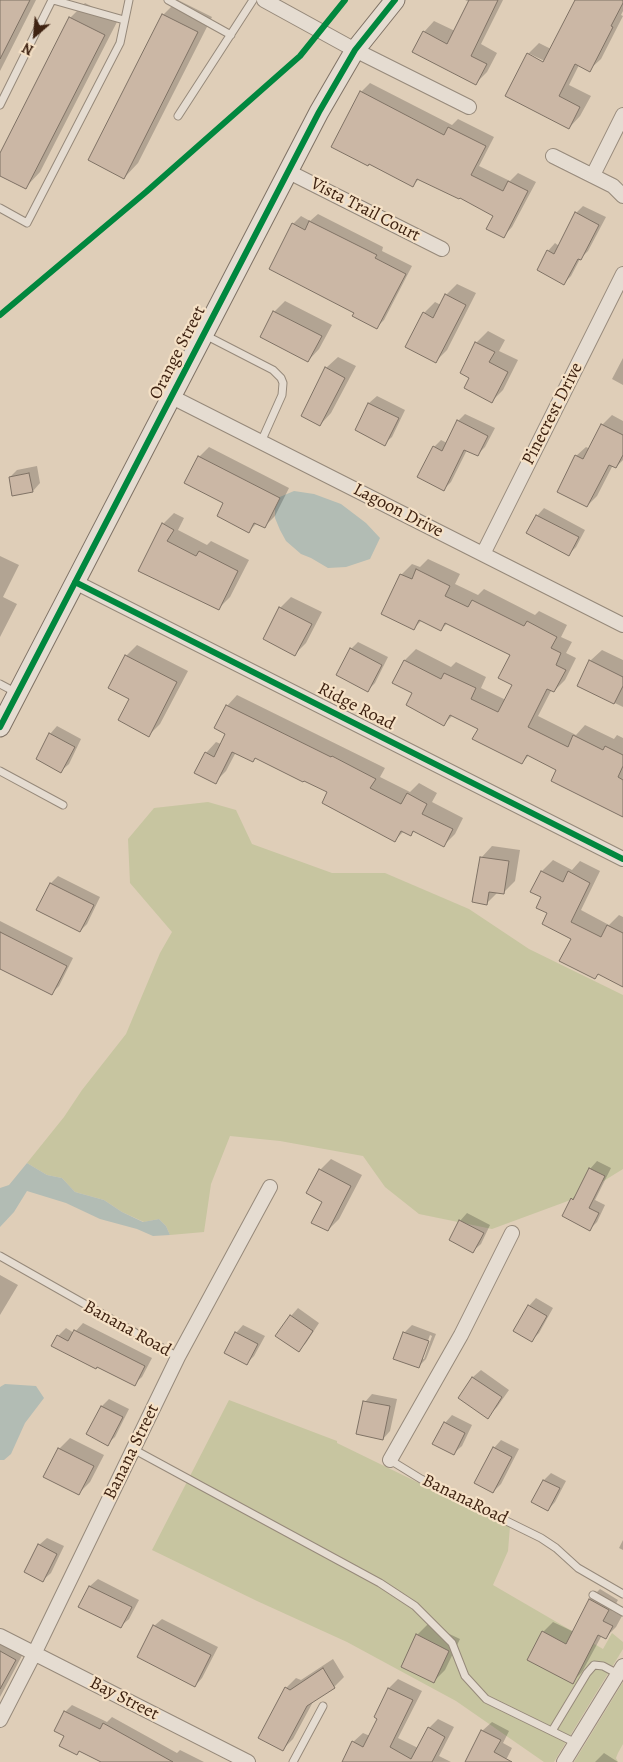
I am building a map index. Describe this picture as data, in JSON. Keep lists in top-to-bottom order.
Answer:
{
  "streets": {
    "street": [
      "Vista Trail Court",
      "Orange Street",
      "Pinecrest Drive",
      "Lagoon Drive",
      "Ridge Road",
      "Banana Street",
      "Bay Street"
    ],
    "lane": ["Banana Road", "BananaRoad"]
  },
  "crossings": [
    ["Vista Trail Court", "Orange Street"],
    ["Orange Street", "Lagoon Drive"],
    ["Orange Street", "Ridge Road"],
    ["Pinecrest Drive", "Lagoon Drive"],
    ["Banana Road", "Banana Street"],
    ["Banana Street", "Bay Street"]
  ],
  "north": "bottom left"
}
